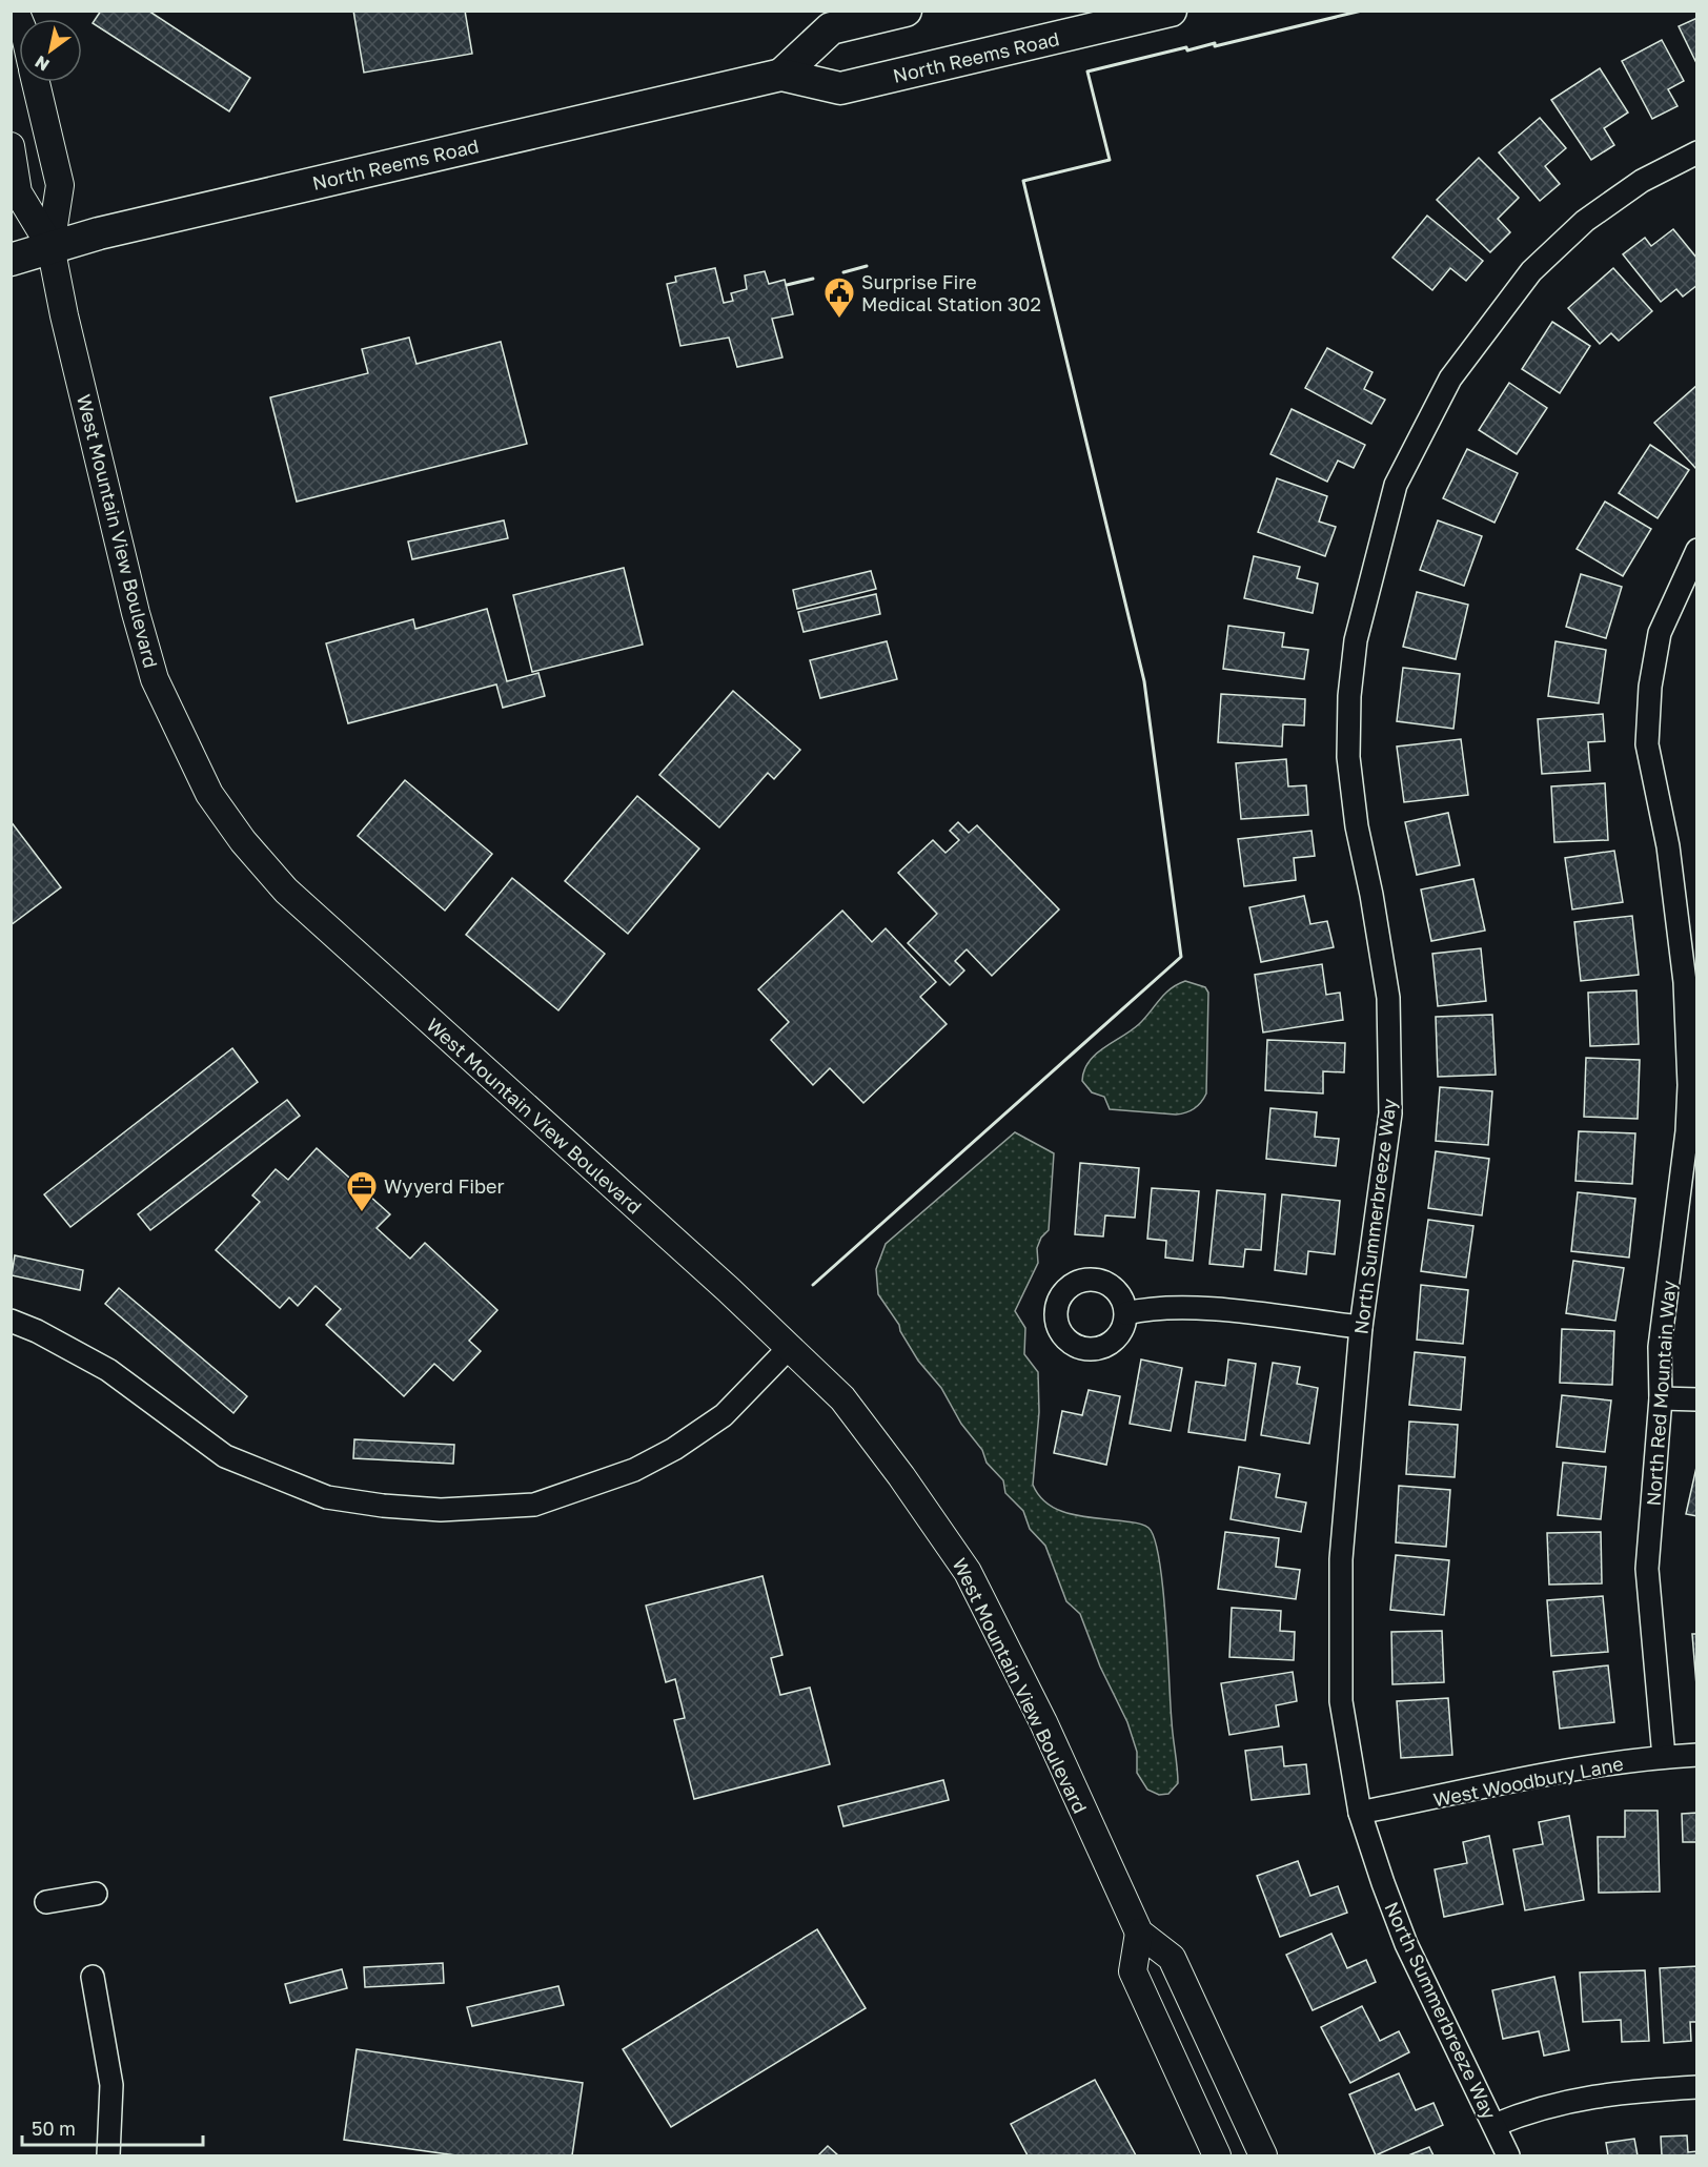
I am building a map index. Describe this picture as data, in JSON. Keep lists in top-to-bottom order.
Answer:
{
  "streets": {
    "main road": ["North Reems Road"],
    "street": [
      "West Mountain View Boulevard",
      "North Summerbreeze Way",
      "North Red Mountain Way",
      "West Woodbury Lane"
    ]
  },
  "crossings": [
    ["North Reems Road", "West Mountain View Boulevard"],
    ["North Summerbreeze Way", "West Woodbury Lane"],
    ["North Red Mountain Way", "West Woodbury Lane"]
  ],
  "places": {
    "public building": ["Surprise Fire Medical Station 302"],
    "office": ["Wyyerd Fiber"]
  },
  "scale_bar": "50 m",
  "north": "bottom left"
}
